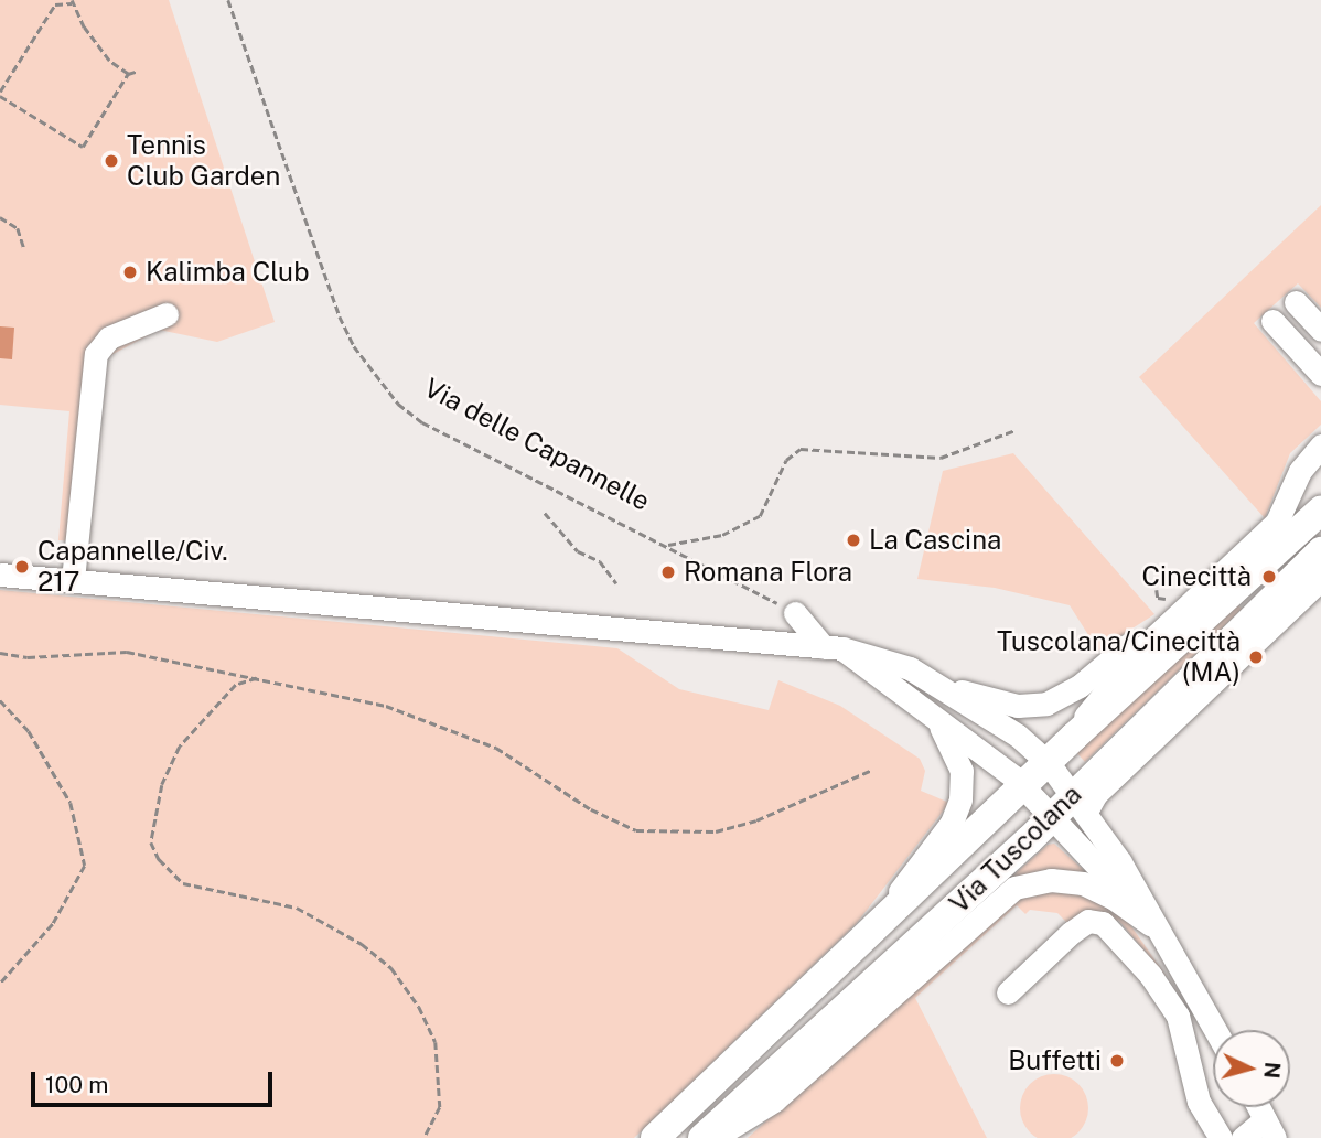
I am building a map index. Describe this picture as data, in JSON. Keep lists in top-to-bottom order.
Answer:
{
  "streets": {
    "main road": ["Via Tuscolana"],
    "path": ["Via delle Capannelle"]
  },
  "places": [
    "Tennis Club Garden",
    "Kalimba Club",
    "La Cascina",
    "Capannelle/Civ. 217",
    "Romana Flora",
    "Cinecittà",
    "Tuscolana/Cinecittà (MA)",
    "Buffetti"
  ],
  "scale_bar": "100 m",
  "north": "right"
}
